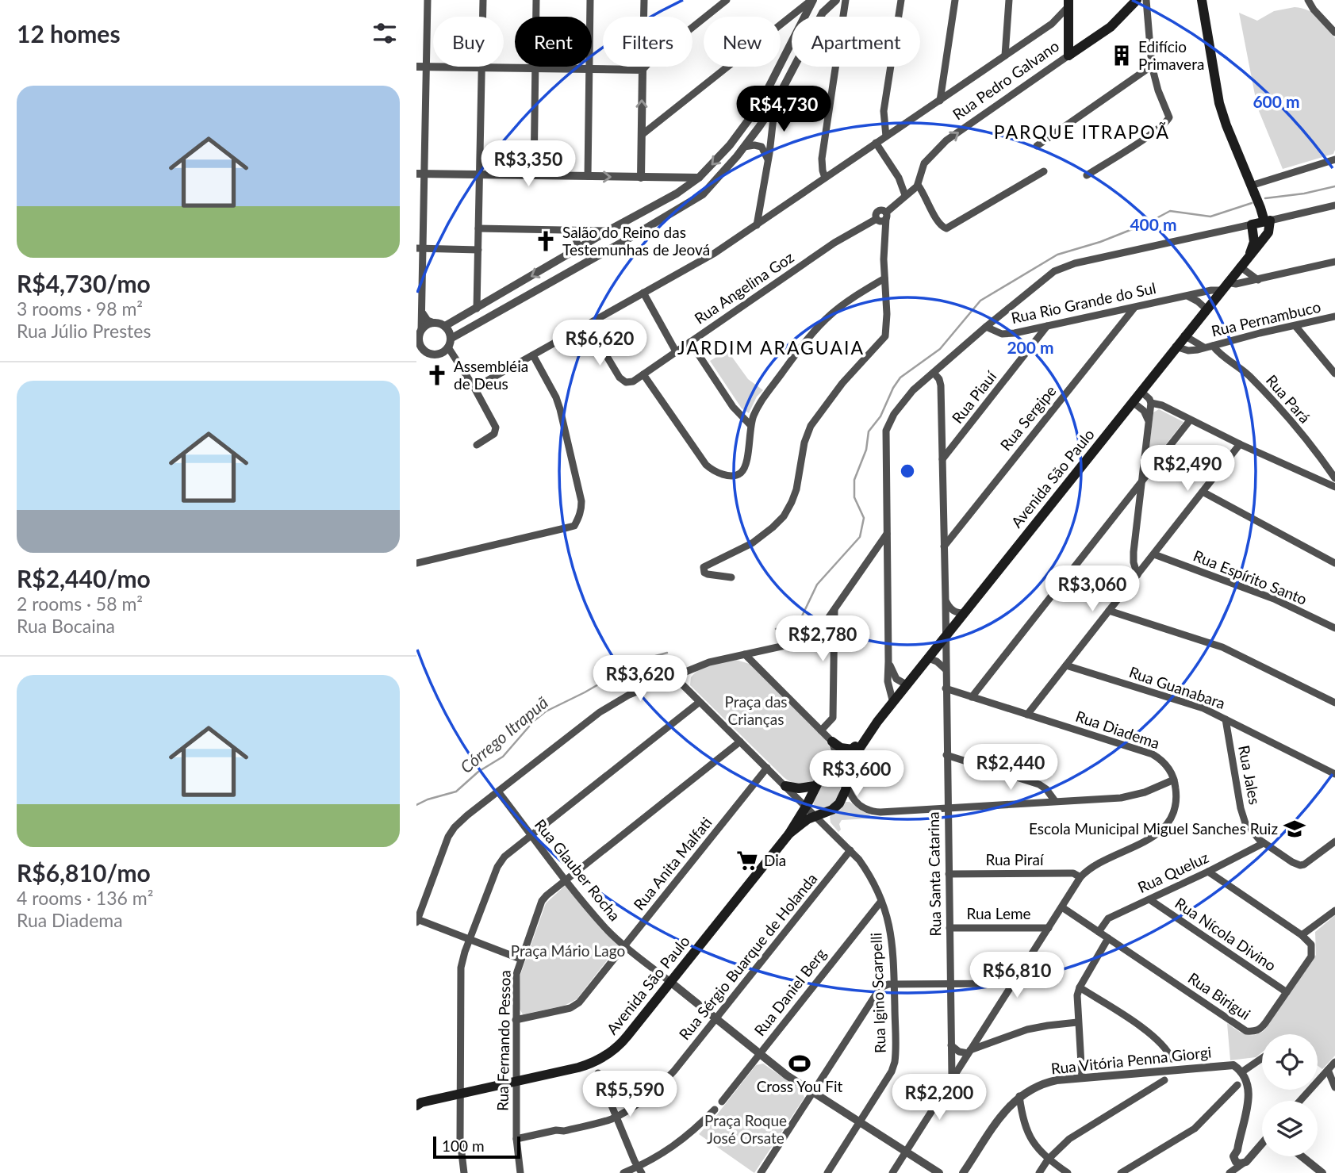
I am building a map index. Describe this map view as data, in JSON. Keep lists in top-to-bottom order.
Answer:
{
  "streets": {
    "main road": ["Rua Pedro Galvano", "Avenida São Paulo"],
    "street": [
      "Rua Angelina Goz",
      "Rua Rio Grande do Sul",
      "Rua Pernambuco",
      "Rua Piauí",
      "Rua Pará",
      "Rua Sergipe",
      "Rua Espírito Santo",
      "Rua Guanabara",
      "Rua Diadema",
      "Rua Jales",
      "Rua Piraí",
      "Rua Anita Malfati",
      "Rua Glauber Rocha",
      "Rua Queluz",
      "Rua Santa Catarina",
      "Rua Leme",
      "Rua Nícola Divino",
      "Rua Sérgio Buarque de Holanda",
      "Rua Daniel Berg",
      "Rua Igino Scarpelli",
      "Rua Birigui",
      "Rua Fernando Pessoa",
      "Rua Vitória Penna Giorgi"
    ]
  },
  "crossings": [
    ["Rua Rio Grande do Sul", "Rua Piauí"],
    ["Rua Rio Grande do Sul", "Rua Sergipe"],
    ["Rua Rio Grande do Sul", "Avenida São Paulo"],
    ["Rua Pernambuco", "Rua Pará"],
    ["Rua Pernambuco", "Avenida São Paulo"],
    ["Rua Piauí", "Rua Santa Catarina"],
    ["Rua Sergipe", "Rua Santa Catarina"],
    ["Avenida São Paulo", "Rua Glauber Rocha"],
    ["Avenida São Paulo", "Rua Santa Catarina"],
    ["Avenida São Paulo", "Rua Igino Scarpelli"],
    ["Avenida São Paulo", "Rua Fernando Pessoa"],
    ["Rua Guanabara", "Rua Jales"],
    ["Rua Diadema", "Rua Santa Catarina"],
    ["Rua Jales", "Rua Queluz"],
    ["Rua Piraí", "Rua Santa Catarina"],
    ["Rua Anita Malfati", "Rua Glauber Rocha"],
    ["Rua Anita Malfati", "Rua Igino Scarpelli"],
    ["Rua Anita Malfati", "Rua Fernando Pessoa"],
    ["Rua Glauber Rocha", "Rua Sérgio Buarque de Holanda"],
    ["Rua Glauber Rocha", "Rua Daniel Berg"],
    ["Rua Glauber Rocha", "Rua Igino Scarpelli"],
    ["Rua Glauber Rocha", "Rua Fernando Pessoa"],
    ["Rua Queluz", "Rua Nícola Divino"],
    ["Rua Queluz", "Rua Birigui"],
    ["Rua Santa Catarina", "Rua Leme"],
    ["Rua Nícola Divino", "Rua Birigui"],
    ["Rua Sérgio Buarque de Holanda", "Rua Igino Scarpelli"],
    ["Rua Sérgio Buarque de Holanda", "Rua Fernando Pessoa"],
    ["Rua Daniel Berg", "Rua Igino Scarpelli"],
    ["Rua Igino Scarpelli", "Rua Fernando Pessoa"]
  ],
  "one_way": ["Rua Pedro Galvano"],
  "districts": ["PARQUE ITRAPOÃ", "JARDIM ARAGUAIA"],
  "water": ["Córrego Itrapuã"],
  "parks": ["Praça das Crianças", "Praça Mário Lago", "Praça Roque José Orsate"],
  "places": {
    "building": ["Edifício Primavera"],
    "church": ["Salão do Reino das Testemunhas de Jeová", "Assembléia de Deus"],
    "school or university": ["Escola Municipal Miguel Sanches Ruiz"],
    "supermarket": ["Dia"],
    "sports": ["Cross You Fit"]
  },
  "scale_bar": "100 m",
  "page": {
    "heading": "12 homes",
    "chip": [
      "Buy",
      "Rent",
      "Filters",
      "New",
      "Apartment"
    ],
    "list": [
      {
        "name": "R$4,730/mo",
        "note": "3 rooms · 98 m² · Rua Júlio Prestes"
      },
      {
        "name": "R$2,440/mo",
        "note": "2 rooms · 58 m² · Rua Bocaina"
      },
      {
        "name": "R$6,810/mo",
        "note": "4 rooms · 136 m² · Rua Diadema"
      }
    ],
    "price": [
      "R$4,730",
      "R$3,350",
      "R$6,620",
      "R$2,490",
      "R$3,060",
      "R$2,780",
      "R$3,620",
      "R$2,440",
      "R$3,600",
      "R$6,810",
      "R$5,590",
      "R$2,200"
    ],
    "scale": "100 m"
  },
  "rings": ["600 m", "400 m", "200 m"]
}
